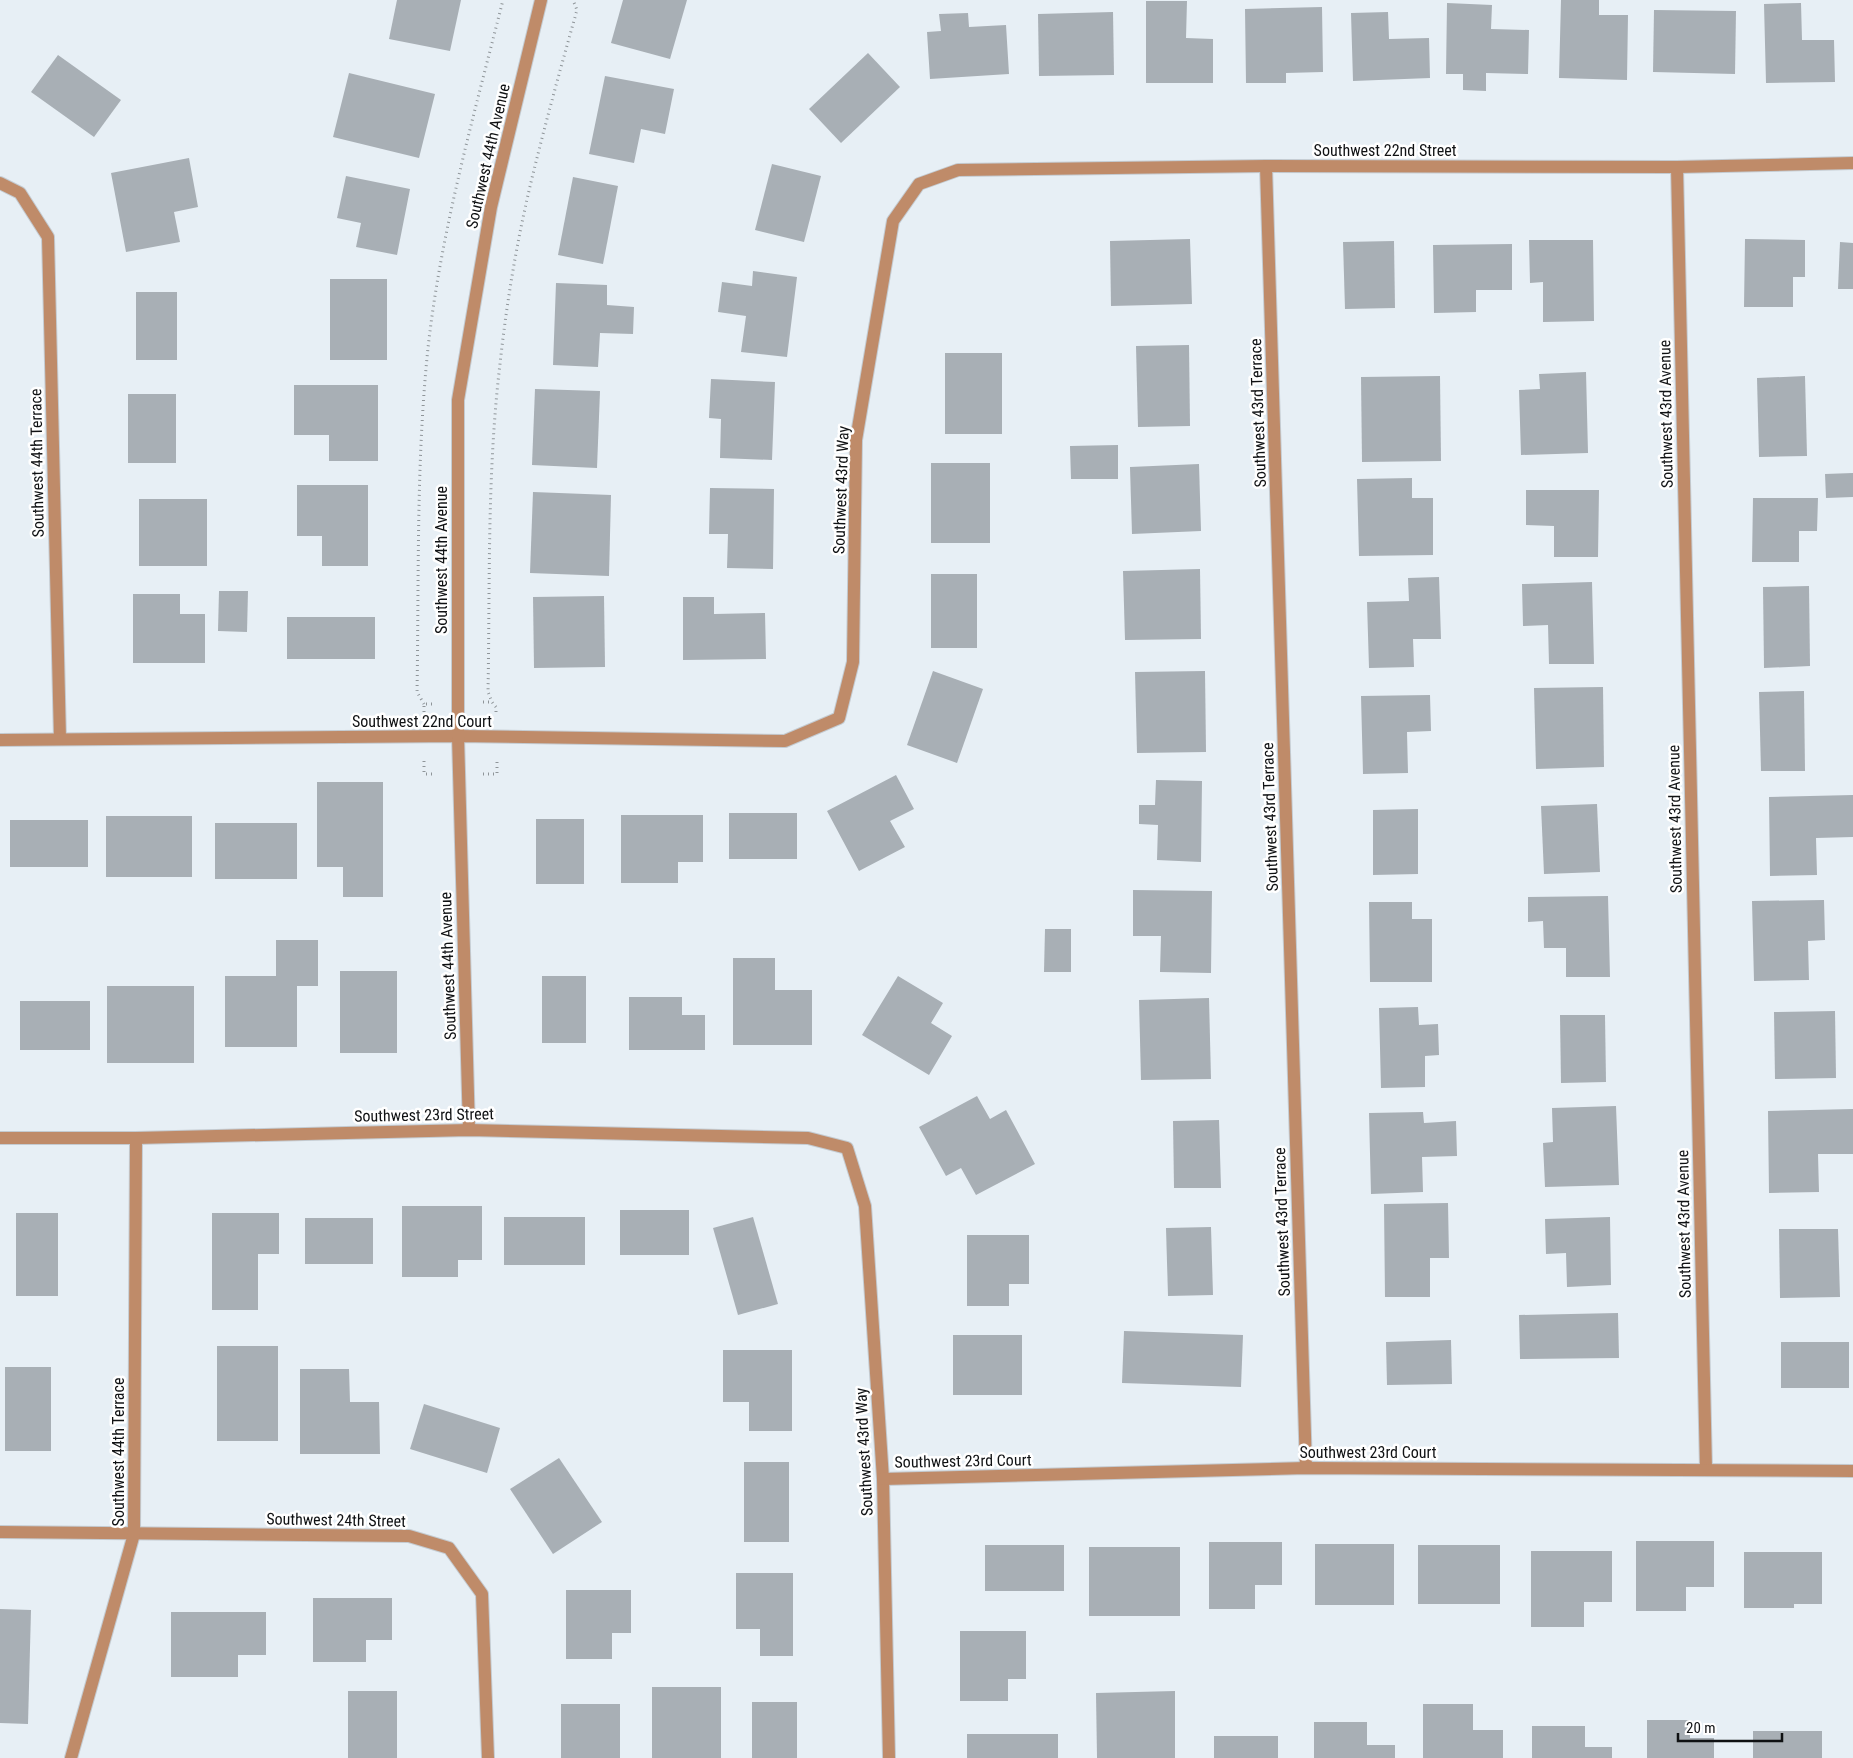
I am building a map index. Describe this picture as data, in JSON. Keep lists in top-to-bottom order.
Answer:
{
  "streets": {
    "street": [
      "Southwest 22nd Street",
      "Southwest 44th Avenue",
      "Southwest 43rd Terrace",
      "Southwest 43rd Avenue",
      "Southwest 44th Terrace",
      "Southwest 43rd Way",
      "Southwest 22nd Court",
      "Southwest 23rd Street",
      "Southwest 23rd Court",
      "Southwest 24th Street"
    ]
  },
  "crossings": [
    ["Southwest 22nd Street", "Southwest 43rd Terrace"],
    ["Southwest 22nd Street", "Southwest 43rd Avenue"],
    ["Southwest 22nd Street", "Southwest 43rd Way"],
    ["Southwest 44th Avenue", "Southwest 22nd Court"],
    ["Southwest 44th Avenue", "Southwest 23rd Street"],
    ["Southwest 43rd Terrace", "Southwest 23rd Court"],
    ["Southwest 43rd Avenue", "Southwest 23rd Court"],
    ["Southwest 44th Terrace", "Southwest 22nd Court"],
    ["Southwest 44th Terrace", "Southwest 23rd Street"],
    ["Southwest 44th Terrace", "Southwest 24th Street"],
    ["Southwest 43rd Way", "Southwest 22nd Court"],
    ["Southwest 43rd Way", "Southwest 23rd Street"],
    ["Southwest 43rd Way", "Southwest 23rd Court"]
  ],
  "scale_bar": "20 m"
}
